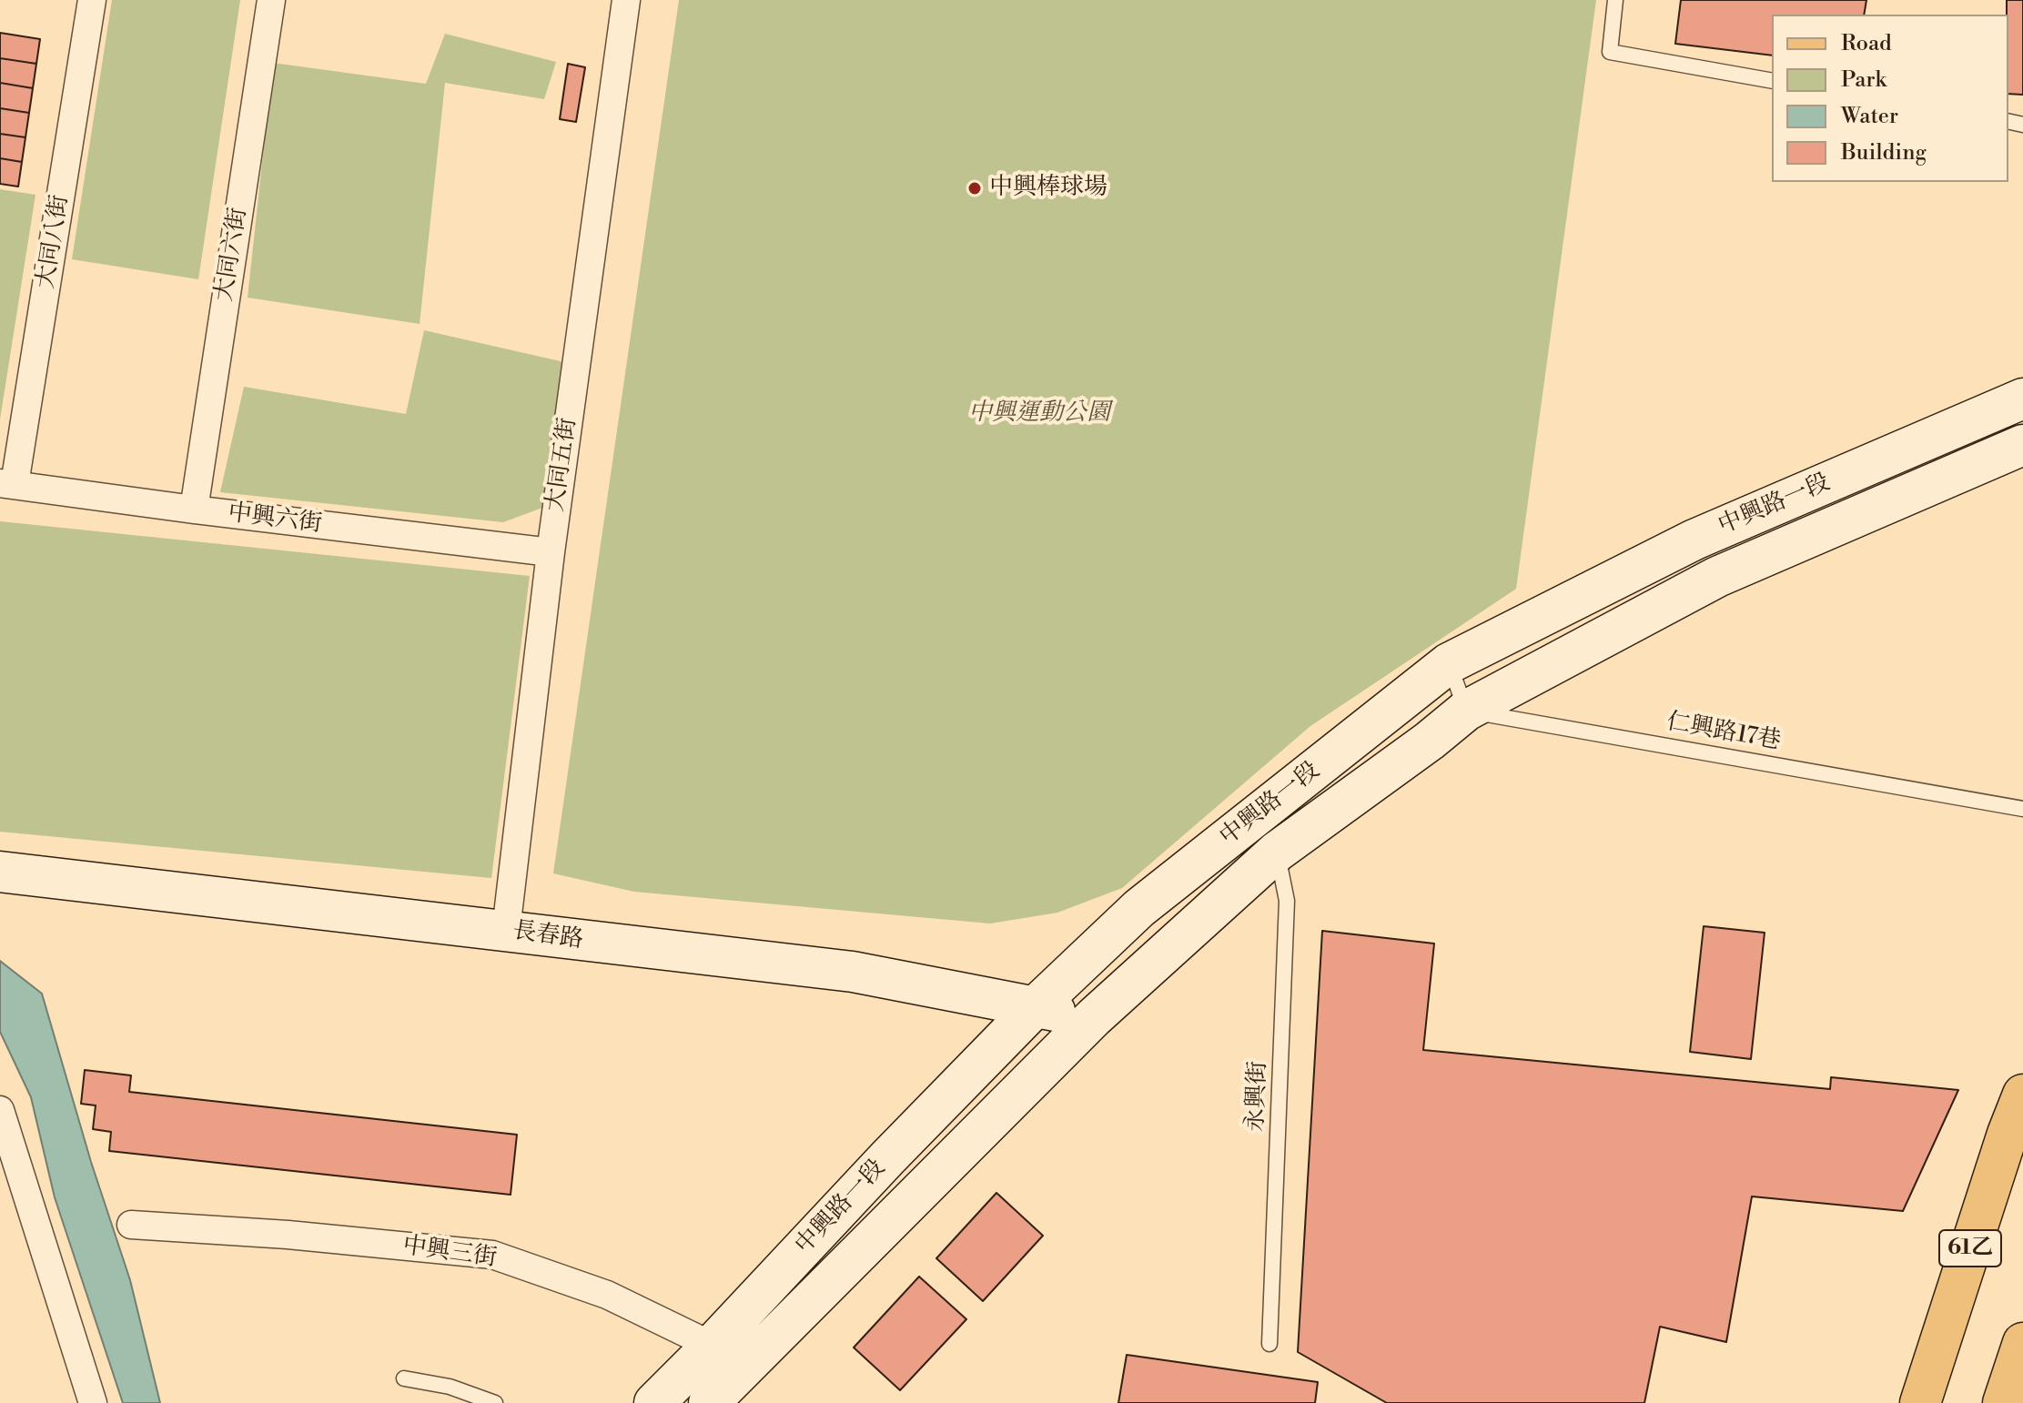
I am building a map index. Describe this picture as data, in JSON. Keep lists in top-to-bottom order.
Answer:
{
  "streets": {
    "main road": ["中興路一段", "長春路", "61乙"],
    "street": [
      "大同八街",
      "大同六街",
      "大同五街",
      "中興六街",
      "中興三街"
    ],
    "lane": ["仁興路17巷", "永興街"]
  },
  "crossings": [
    ["大同八街", "中興六街"],
    ["大同六街", "中興六街"],
    ["大同五街", "中興六街"],
    ["大同五街", "長春路"],
    ["中興路一段", "仁興路17巷"],
    ["中興路一段", "長春路"],
    ["中興路一段", "永興街"],
    ["中興路一段", "中興三街"]
  ],
  "parks": ["中興運動公園"],
  "places": ["中興棒球場"],
  "legend": [
    "Road",
    "Park",
    "Water",
    "Building"
  ]
}
